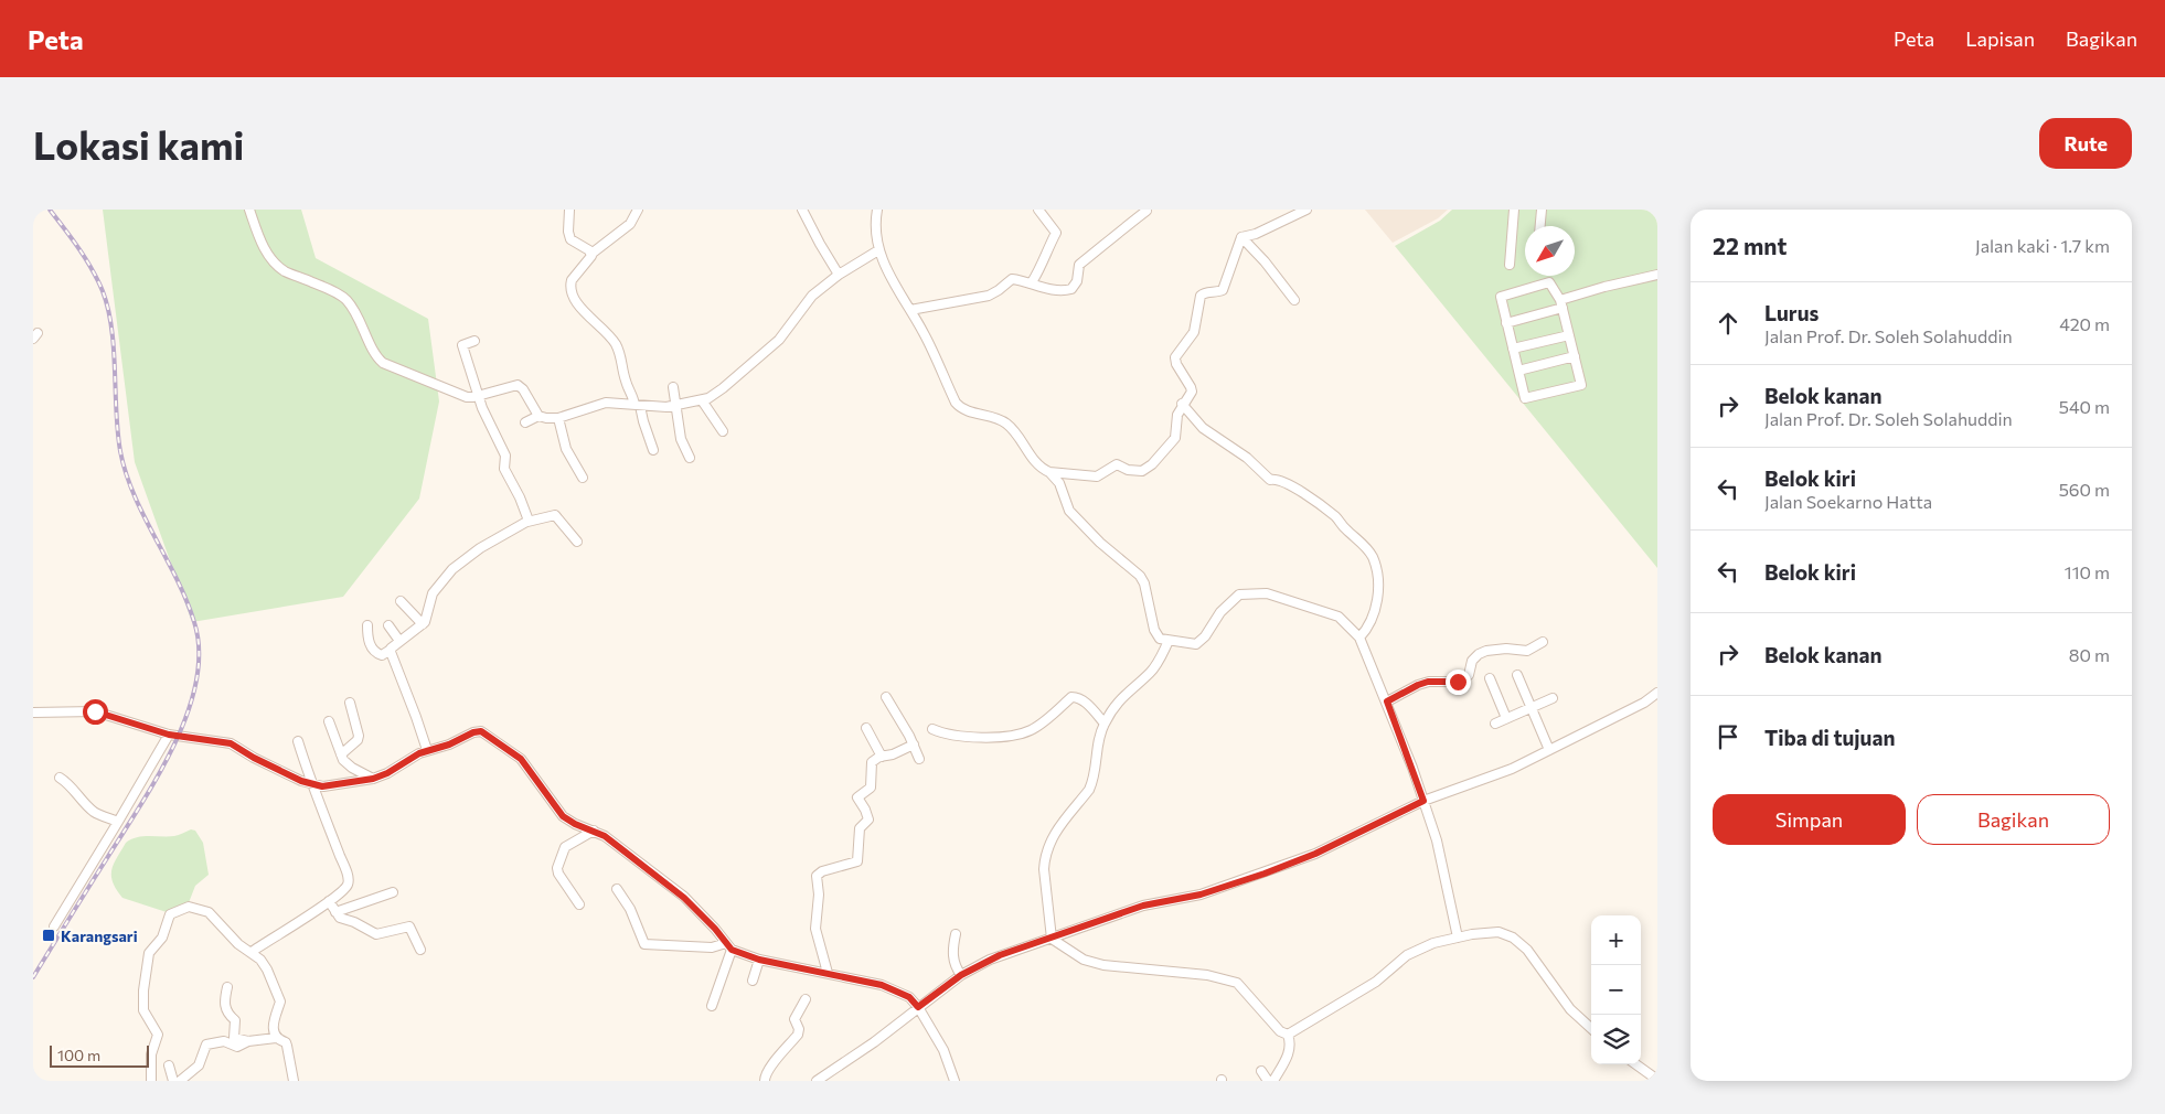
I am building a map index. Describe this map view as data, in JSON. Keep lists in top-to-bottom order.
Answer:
{
  "places": {
    "transit": ["Karangsari"]
  },
  "scale_bar": "100 m",
  "north": "bottom left",
  "page": {
    "header": "Peta",
    "nav": ["Peta", "Lapisan", "Bagikan"],
    "buttons": [
      "Rute",
      ["Simpan", "Bagikan"]
    ],
    "title": "Lokasi kami",
    "heading": ["22 mnt", "Jalan kaki · 1.7 km"],
    "list": [
      ["Lurus", "Jalan Prof. Dr. Soleh Solahuddin", "420 m"],
      ["Belok kanan", "Jalan Prof. Dr. Soleh Solahuddin", "540 m"],
      ["Belok kiri", "Jalan Soekarno Hatta", "560 m"],
      ["Belok kiri", "110 m"],
      ["Belok kanan", "80 m"],
      "Tiba di tujuan"
    ],
    "map_buttons": ["+", "−"],
    "scale": "100 m"
  }
}
